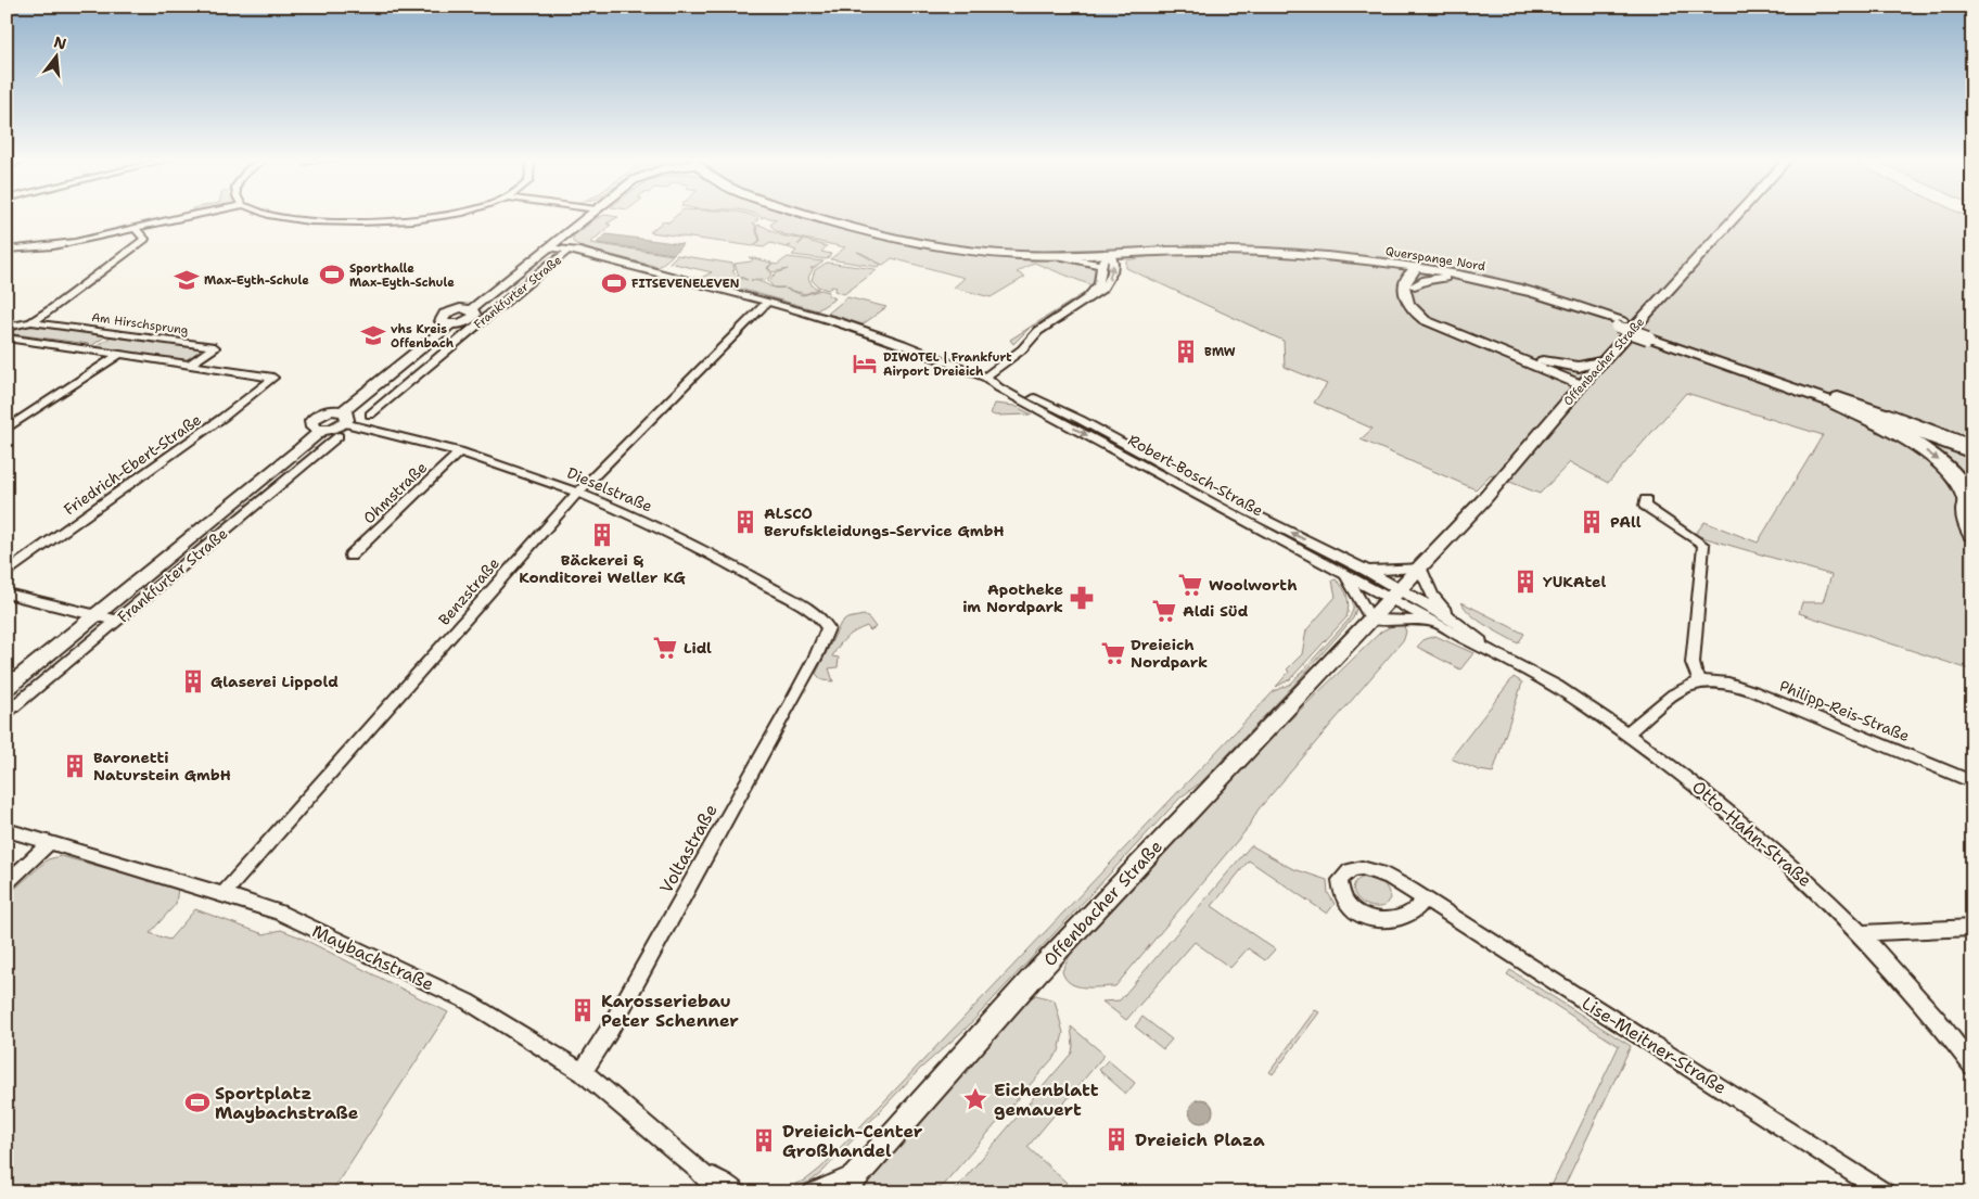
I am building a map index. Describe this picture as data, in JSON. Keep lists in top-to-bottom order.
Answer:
{
  "streets": {
    "main road": ["Querspange Nord", "Frankfurter Straße", "Offenbacher Straße"],
    "street": [
      "Am Hirschsprung",
      "Friedrich-Ebert-Straße",
      "Robert-Bosch-Straße",
      "Dieselstraße",
      "Ohmstraße",
      "Benzstraße",
      "Philipp-Reis-Straße",
      "Otto-Hahn-Straße",
      "Voltastraße",
      "Maybachstraße",
      "Lise-Meitner-Straße"
    ]
  },
  "crossings": [
    ["Frankfurter Straße", "Robert-Bosch-Straße"],
    ["Frankfurter Straße", "Dieselstraße"],
    ["Am Hirschsprung", "Friedrich-Ebert-Straße"],
    ["Offenbacher Straße", "Robert-Bosch-Straße"],
    ["Offenbacher Straße", "Otto-Hahn-Straße"],
    ["Robert-Bosch-Straße", "Benzstraße"],
    ["Robert-Bosch-Straße", "Otto-Hahn-Straße"],
    ["Dieselstraße", "Ohmstraße"],
    ["Dieselstraße", "Benzstraße"],
    ["Dieselstraße", "Voltastraße"],
    ["Benzstraße", "Maybachstraße"],
    ["Philipp-Reis-Straße", "Otto-Hahn-Straße"],
    ["Voltastraße", "Maybachstraße"]
  ],
  "places": {
    "sports": ["Sporthalle Max-Eyth-Schule", "FITSEVENELEVEN", "Sportplatz Maybachstraße"],
    "school or university": ["Max-Eyth-Schule", "vhs Kreis Offenbach"],
    "building": [
      "BMW",
      "ALSCO Berufskleidungs-Service GmbH",
      "PAll",
      "Bäckerei & Konditorei Weller KG",
      "YUKAtel",
      "Glaserei Lippold",
      "Baronetti Naturstein GmbH",
      "Karosseriebau Peter Schenner",
      "Dreieich Plaza",
      "Dreieich-Center Großhandel"
    ],
    "hotel": ["DIWOTEL | Frankfurt Airport Dreieich"],
    "supermarket": [
      "Woolworth",
      "Aldi Süd",
      "Lidl",
      "Dreieich Nordpark"
    ],
    "pharmacy": ["Apotheke im Nordpark"],
    "place": ["Eichenblatt gemauert"]
  },
  "north": "top"
}
